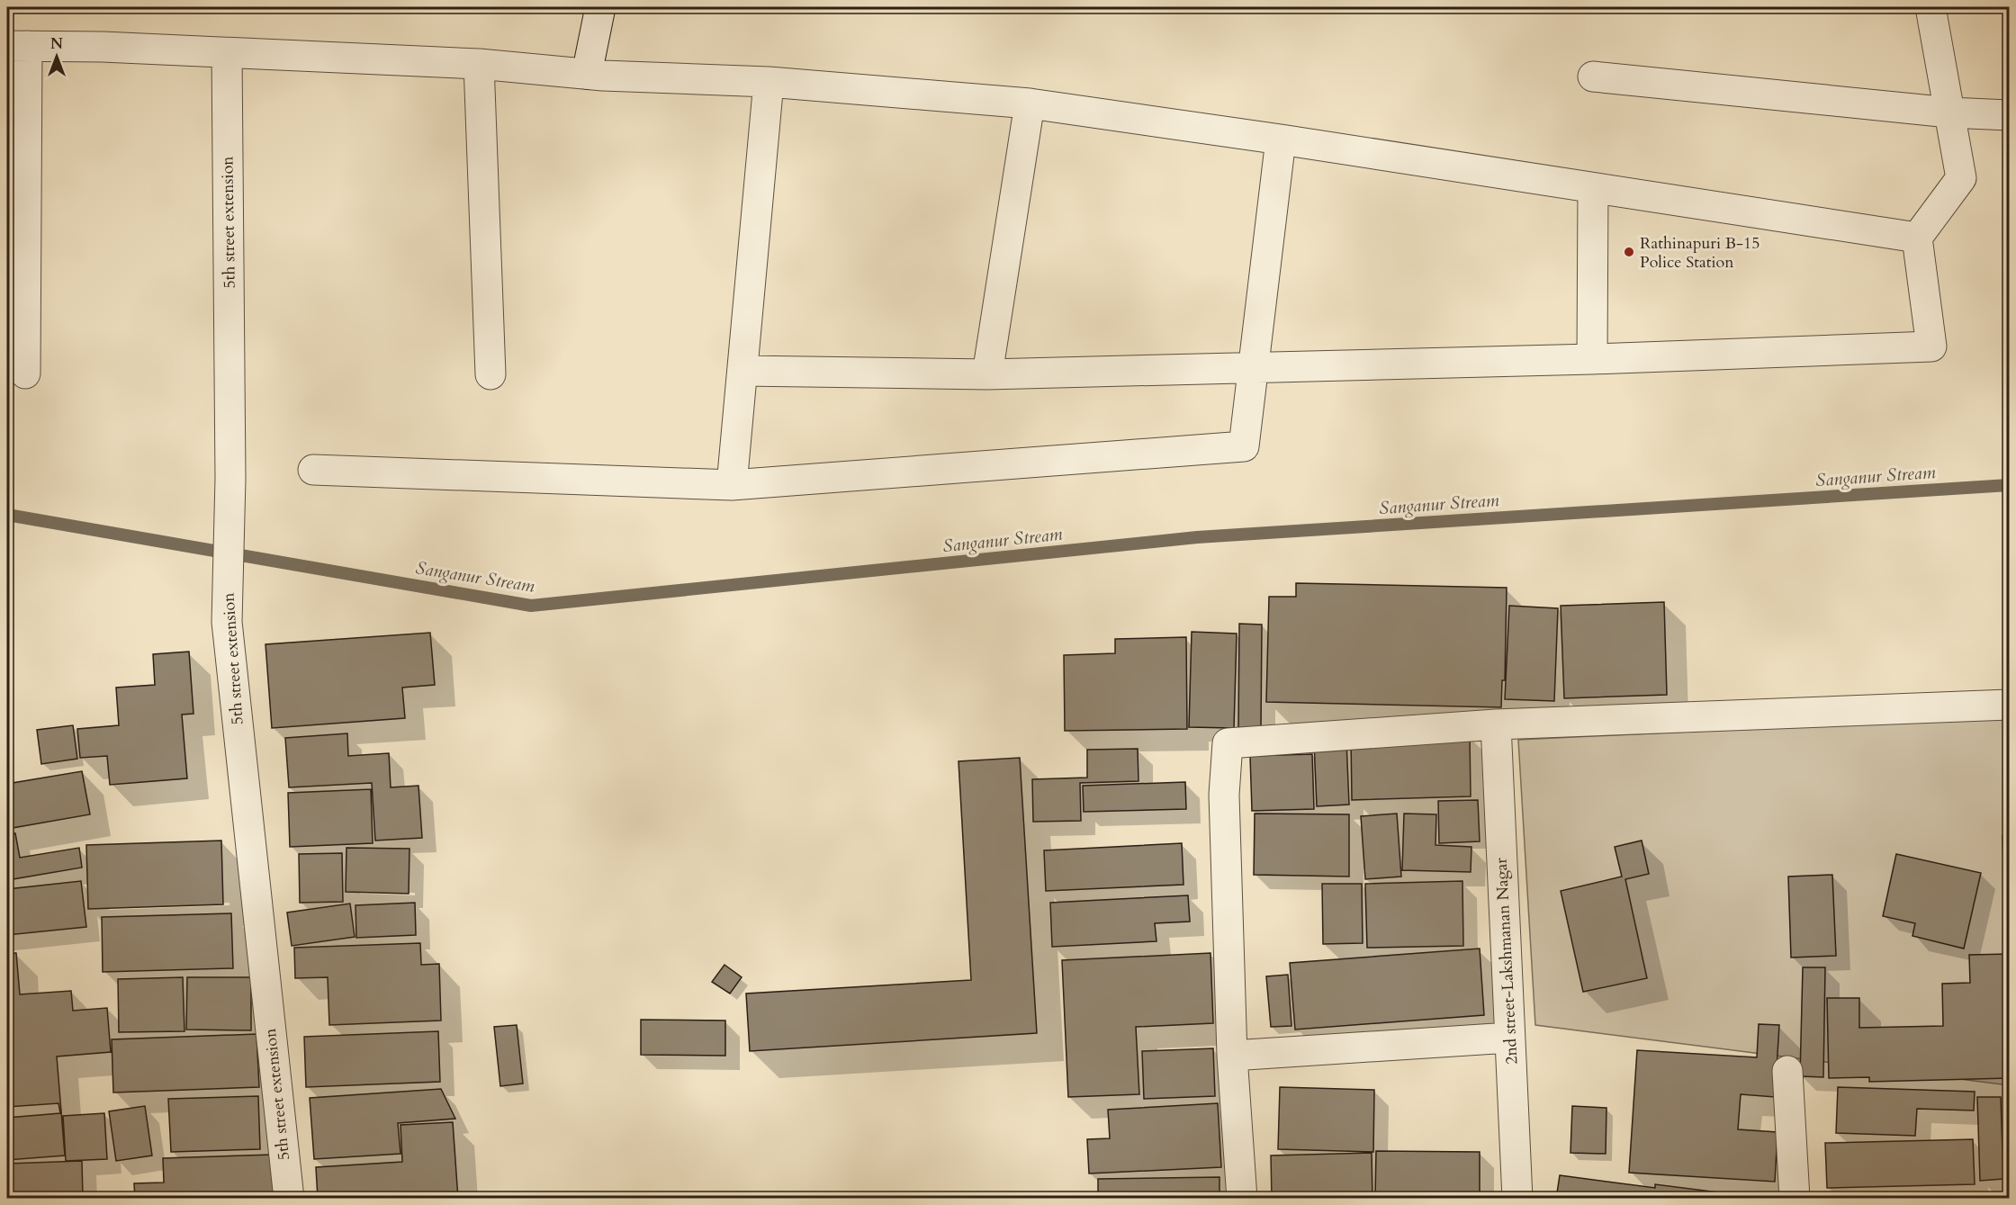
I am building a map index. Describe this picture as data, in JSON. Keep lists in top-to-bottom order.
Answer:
{
  "streets": {
    "street": ["5th street extension", "2nd street-Lakshmanan Nagar"]
  },
  "water": ["Sanganur Stream"],
  "places": ["Rathinapuri B-15 Police Station"],
  "north": "top"
}
